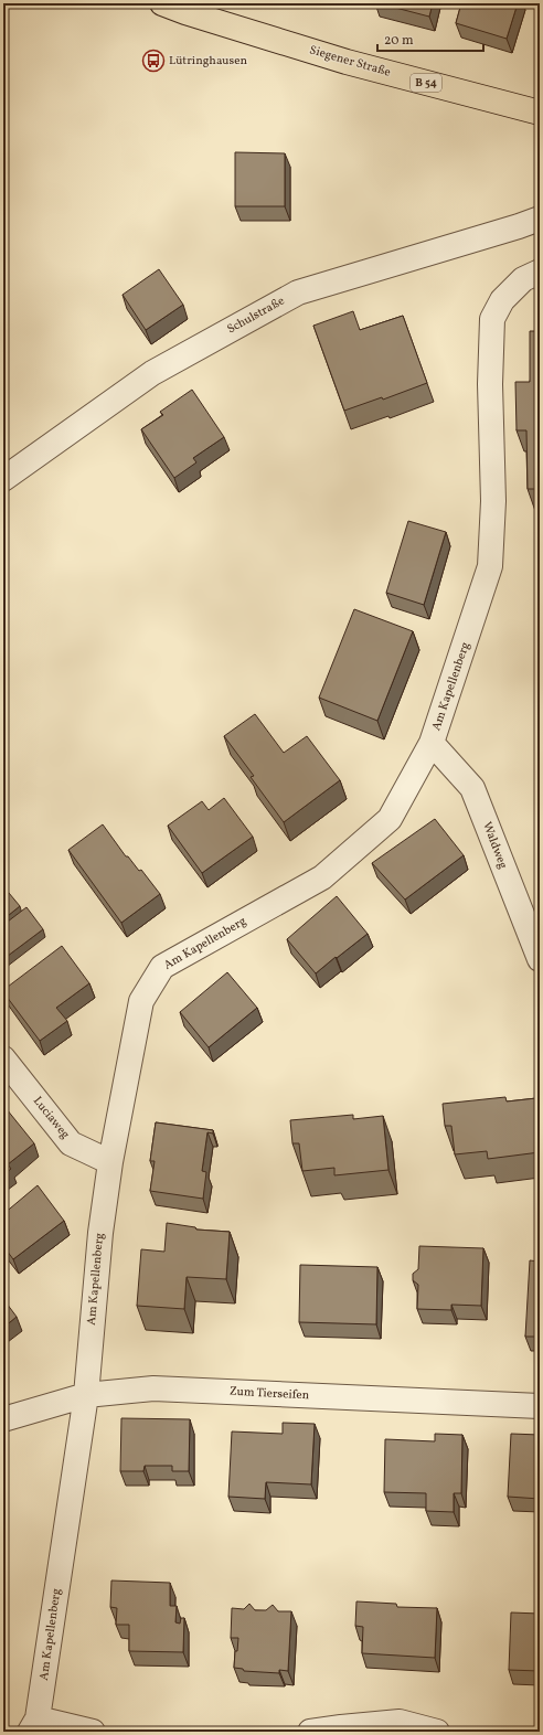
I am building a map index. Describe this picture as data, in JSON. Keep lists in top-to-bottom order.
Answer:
{
  "streets": {
    "main road": ["Siegener Straße", "B 54"],
    "street": [
      "Schulstraße",
      "Am Kapellenberg",
      "Waldweg",
      "Luciaweg",
      "Zum Tierseifen"
    ]
  },
  "crossings": [
    ["Am Kapellenberg", "Waldweg"],
    ["Am Kapellenberg", "Luciaweg"],
    ["Am Kapellenberg", "Zum Tierseifen"]
  ],
  "places": {
    "bus stop": ["Lütringhausen"]
  },
  "scale_bar": "20 m"
}
